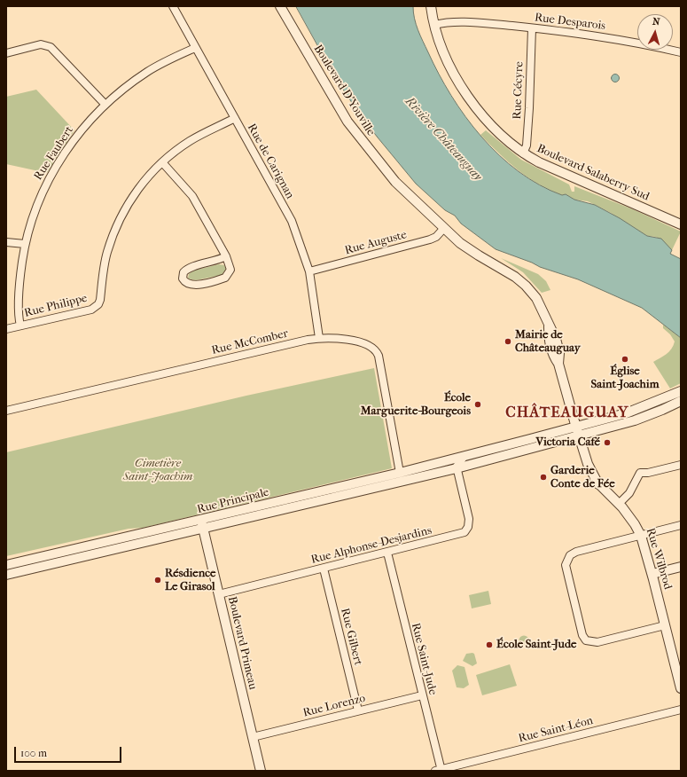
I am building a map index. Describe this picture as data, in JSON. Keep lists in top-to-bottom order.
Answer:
{
  "streets": {
    "street": [
      "Rue Desparois",
      "Boulevard D'Youville",
      "Rue Cécyre",
      "Rue Faubert",
      "Rue de Carignan",
      "Boulevard Salaberry Sud",
      "Rue Auguste",
      "Rue Philippe",
      "Rue McComber",
      "Rue Principale",
      "Rue Alphonse-Desjardins",
      "Rue Wilbrod",
      "Rue Gilbert",
      "Boulevard Primeau",
      "Rue Saint-Jude",
      "Rue Lorenzo",
      "Rue Saint-Léon"
    ]
  },
  "crossings": [
    ["Rue Desparois", "Rue Cécyre"],
    ["Rue Desparois", "Boulevard Salaberry Sud"],
    ["Boulevard D'Youville", "Rue Auguste"],
    ["Boulevard D'Youville", "Rue Principale"],
    ["Boulevard D'Youville", "Rue Wilbrod"],
    ["Rue Cécyre", "Boulevard Salaberry Sud"],
    ["Rue Faubert", "Rue de Carignan"],
    ["Rue Faubert", "Rue Philippe"],
    ["Rue de Carignan", "Rue Auguste"],
    ["Rue de Carignan", "Rue Philippe"],
    ["Rue de Carignan", "Rue McComber"],
    ["Rue McComber", "Rue Principale"],
    ["Rue Principale", "Rue Alphonse-Desjardins"],
    ["Rue Principale", "Rue Wilbrod"],
    ["Rue Principale", "Boulevard Primeau"],
    ["Rue Alphonse-Desjardins", "Rue Gilbert"],
    ["Rue Alphonse-Desjardins", "Boulevard Primeau"],
    ["Rue Alphonse-Desjardins", "Rue Saint-Jude"],
    ["Rue Gilbert", "Rue Lorenzo"],
    ["Boulevard Primeau", "Rue Lorenzo"],
    ["Rue Saint-Jude", "Rue Lorenzo"],
    ["Rue Saint-Jude", "Rue Saint-Léon"]
  ],
  "districts": ["CHÂTEAUGUAY"],
  "water": ["Rivière Châteauguay"],
  "parks": ["Cimetière Saint-Joachim"],
  "places": [
    "Mairie de Châteauguay",
    "Église Saint-Joachim",
    "École Marguerite-Bourgeois",
    "Victoria Café",
    "Garderie Conte de Fée",
    "Résdience Le Girasol",
    "École Saint-Jude"
  ],
  "scale_bar": "100 m",
  "north": "top"
}
